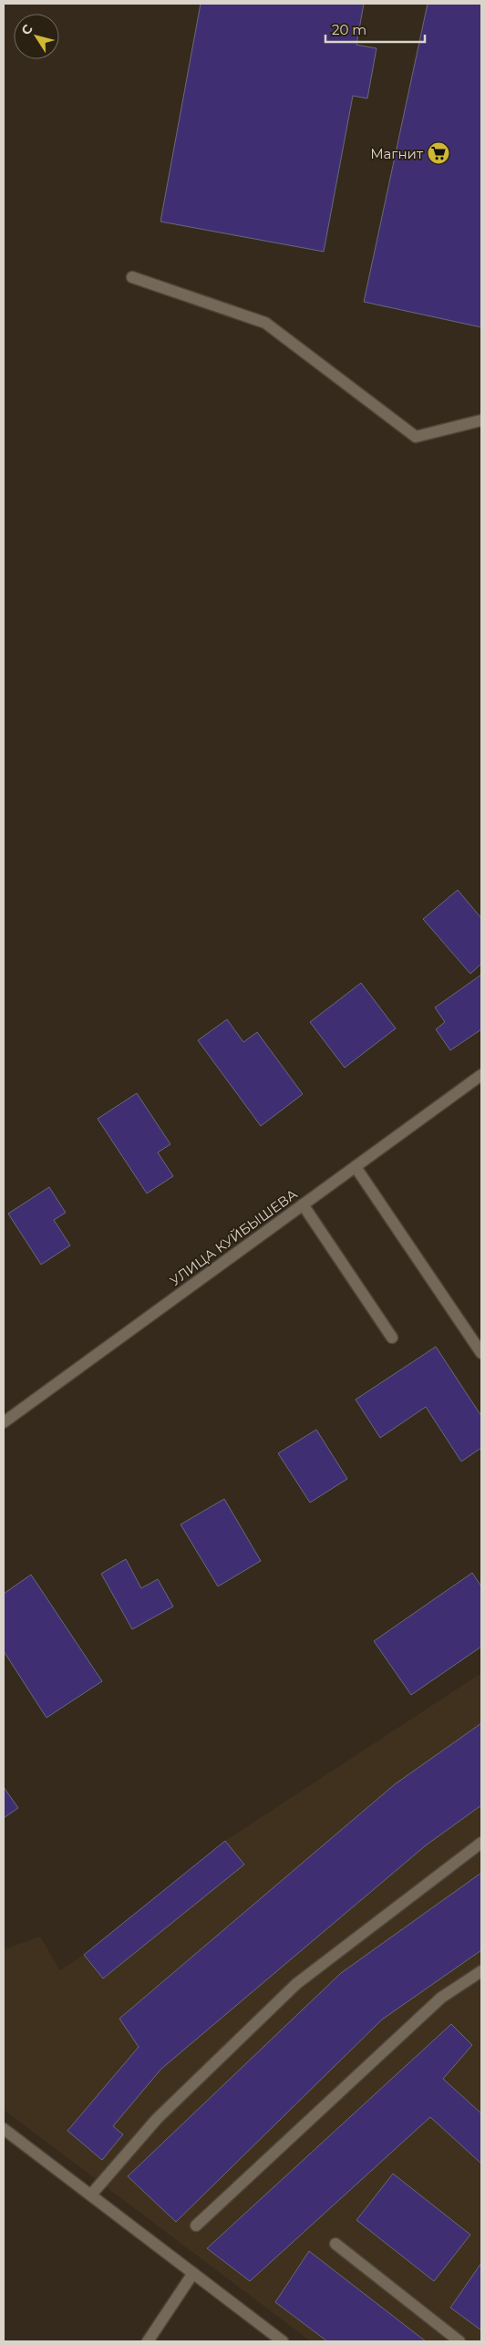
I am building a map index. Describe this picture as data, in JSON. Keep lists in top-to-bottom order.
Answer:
{
  "streets": {
    "street": ["УЛИЦА КУЙБЫШЕВА"]
  },
  "places": {
    "supermarket": ["Магнит"]
  },
  "scale_bar": "20 m",
  "north": "top left"
}
